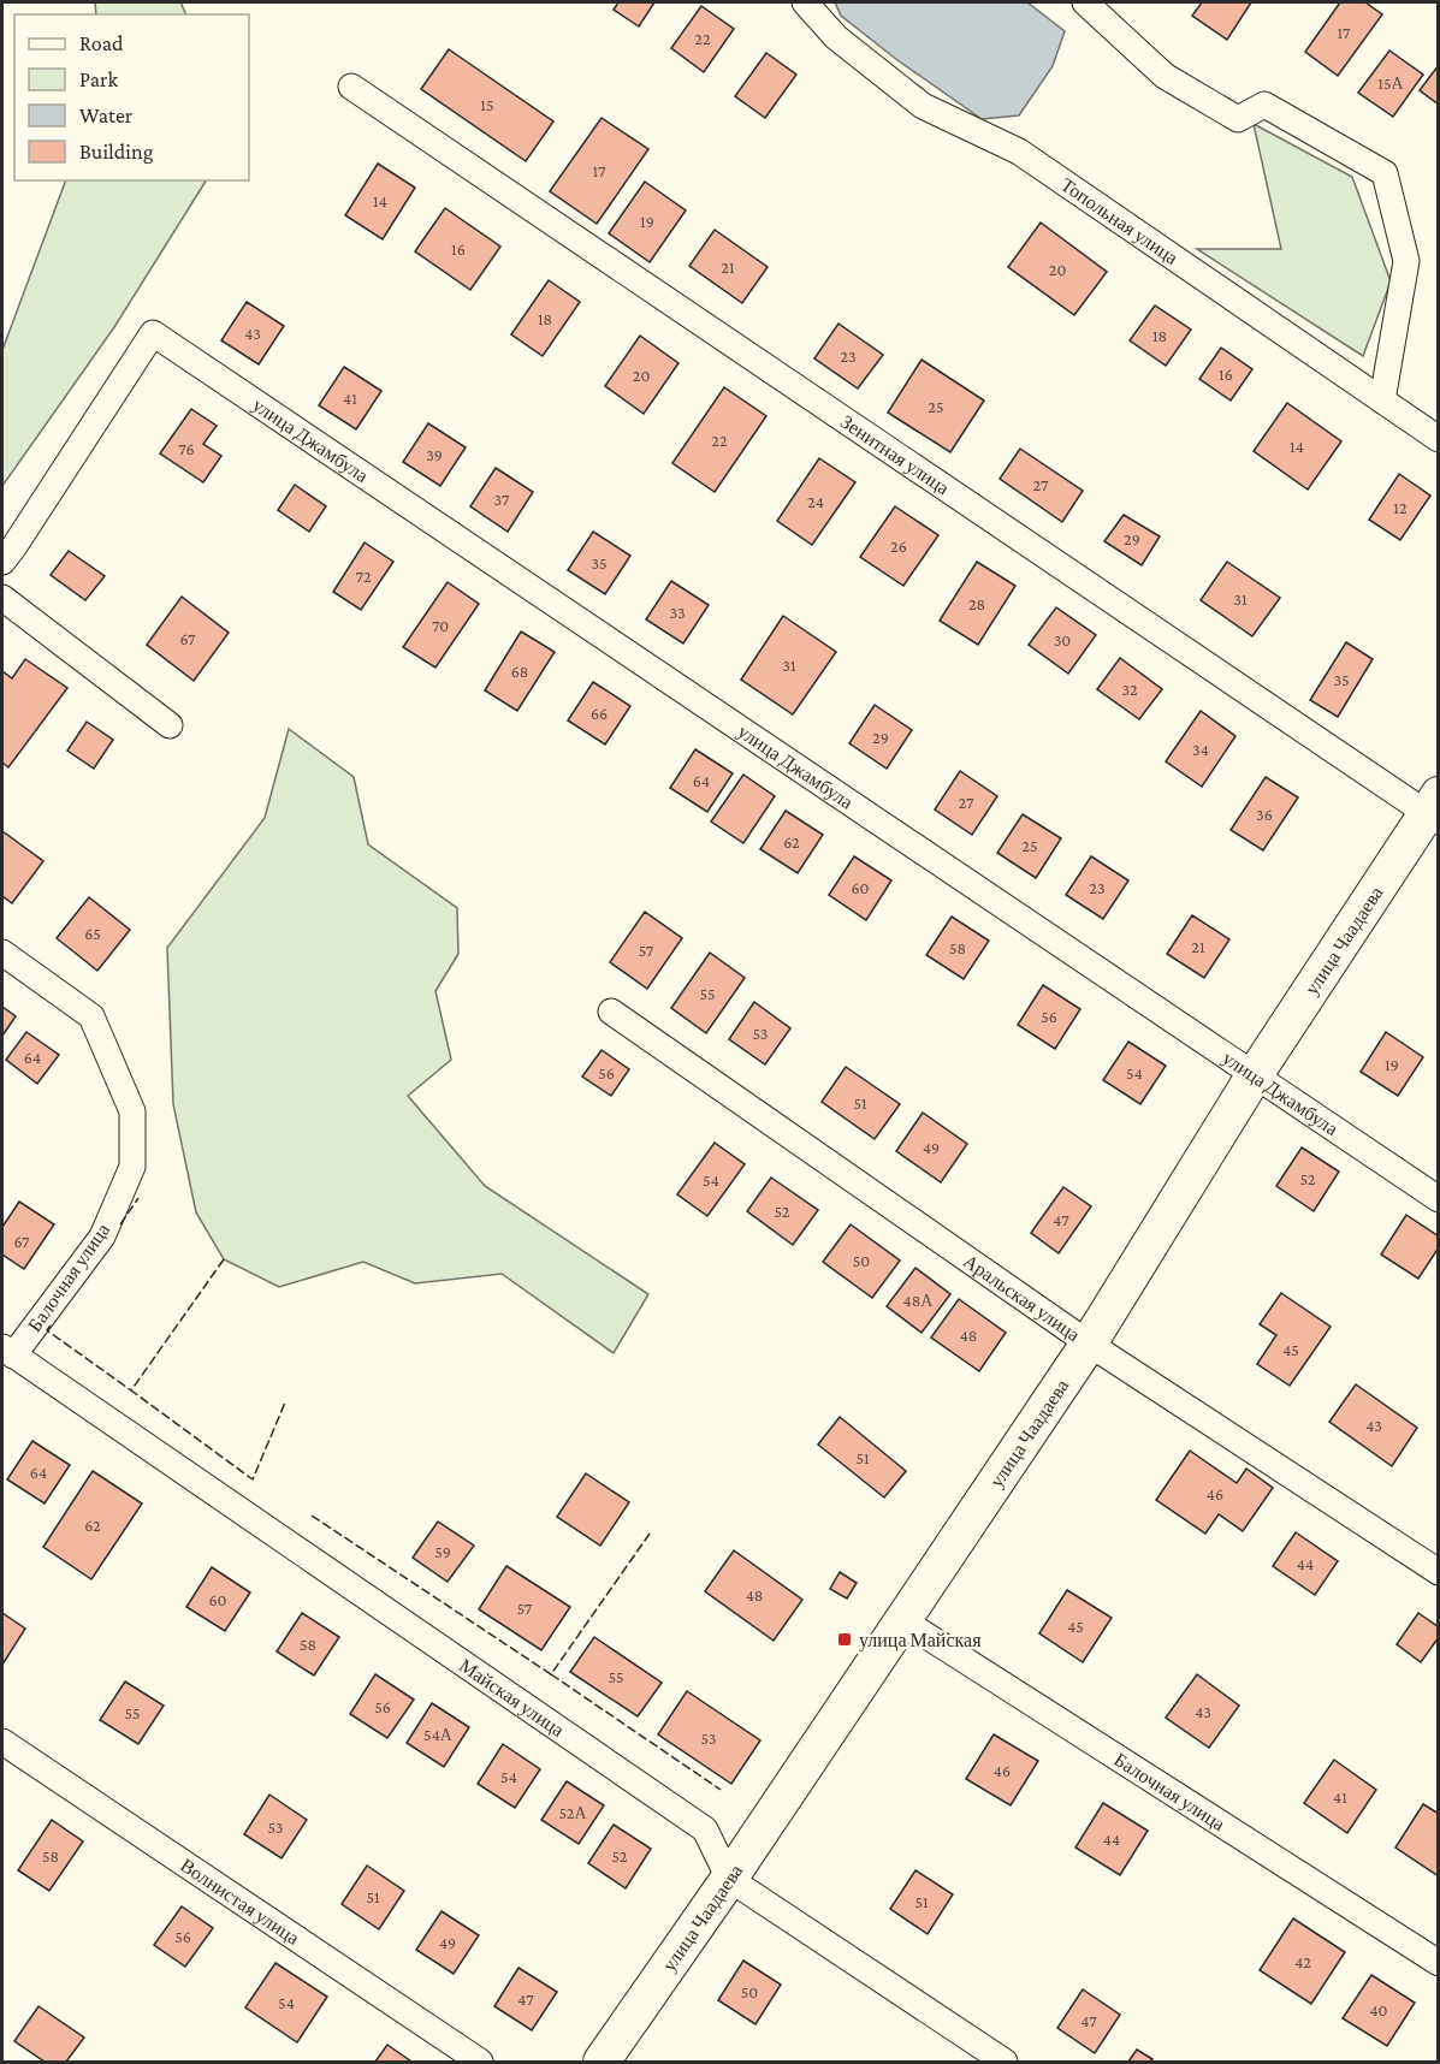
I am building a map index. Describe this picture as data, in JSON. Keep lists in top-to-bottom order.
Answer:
{
  "streets": {
    "street": [
      "Топольная улица",
      "улица Джамбула",
      "Зенитная улица",
      "улица Чаадаева",
      "Балочная улица",
      "Аральская улица",
      "Майская улица",
      "Волнистая улица"
    ]
  },
  "crossings": [
    ["улица Джамбула", "улица Чаадаева"],
    ["Зенитная улица", "улица Чаадаева"],
    ["улица Чаадаева", "Балочная улица"],
    ["улица Чаадаева", "Аральская улица"],
    ["улица Чаадаева", "Майская улица"],
    ["Балочная улица", "Майская улица"]
  ],
  "places": {
    "transit": ["улица Майская"]
  },
  "house_numbers": [
    "17",
    "22",
    "15А",
    "15",
    "17",
    "14",
    "19",
    "16",
    "21",
    "20",
    "18",
    "43",
    "18",
    "23",
    "16",
    "20",
    "41",
    "25",
    "22",
    "14",
    "76",
    "39",
    "27",
    "37",
    "24",
    "12",
    "29",
    "26",
    "35",
    "72",
    "31",
    "28",
    "33",
    "70",
    "67",
    "30",
    "31",
    "68",
    "35",
    "32",
    "66",
    "29",
    "34",
    "64",
    "27",
    "36",
    "62",
    "25",
    "60",
    "23",
    "65",
    "21",
    "58",
    "57",
    "55",
    "56",
    "53",
    "64",
    "19",
    "56",
    "54",
    "51",
    "49",
    "52",
    "54",
    "52",
    "47",
    "67",
    "50",
    "48А",
    "48",
    "45",
    "43",
    "51",
    "64",
    "46",
    "62",
    "59",
    "44",
    "48",
    "60",
    "57",
    "45",
    "58",
    "55",
    "56",
    "43",
    "55",
    "54А",
    "53",
    "46",
    "54",
    "41",
    "52А",
    "53",
    "44",
    "58",
    "52",
    "51",
    "51",
    "56",
    "49",
    "42",
    "50",
    "47",
    "54",
    "40",
    "47"
  ],
  "legend": [
    "Road",
    "Park",
    "Water",
    "Building"
  ]
}
